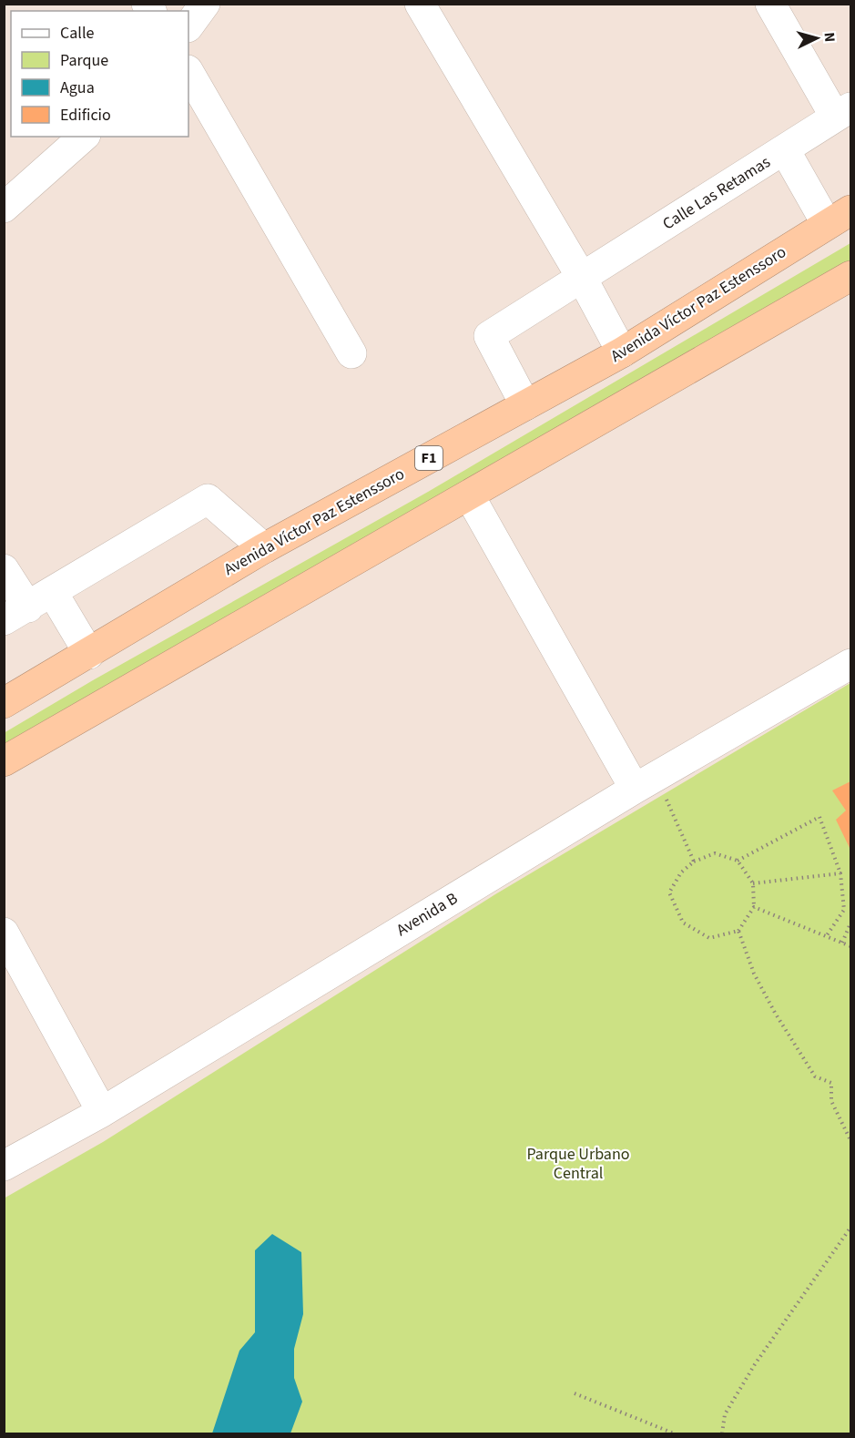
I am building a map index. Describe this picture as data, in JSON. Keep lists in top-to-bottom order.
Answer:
{
  "streets": {
    "highway": ["Avenida Víctor Paz Estenssoro", "F1"],
    "street": ["Calle Las Retamas", "Avenida B"]
  },
  "crossings": [
    ["Calle Las Retamas", "Avenida Víctor Paz Estenssoro"]
  ],
  "parks": ["Parque Urbano Central"],
  "legend": [
    "Calle",
    "Parque",
    "Agua",
    "Edificio"
  ],
  "north": "right"
}
